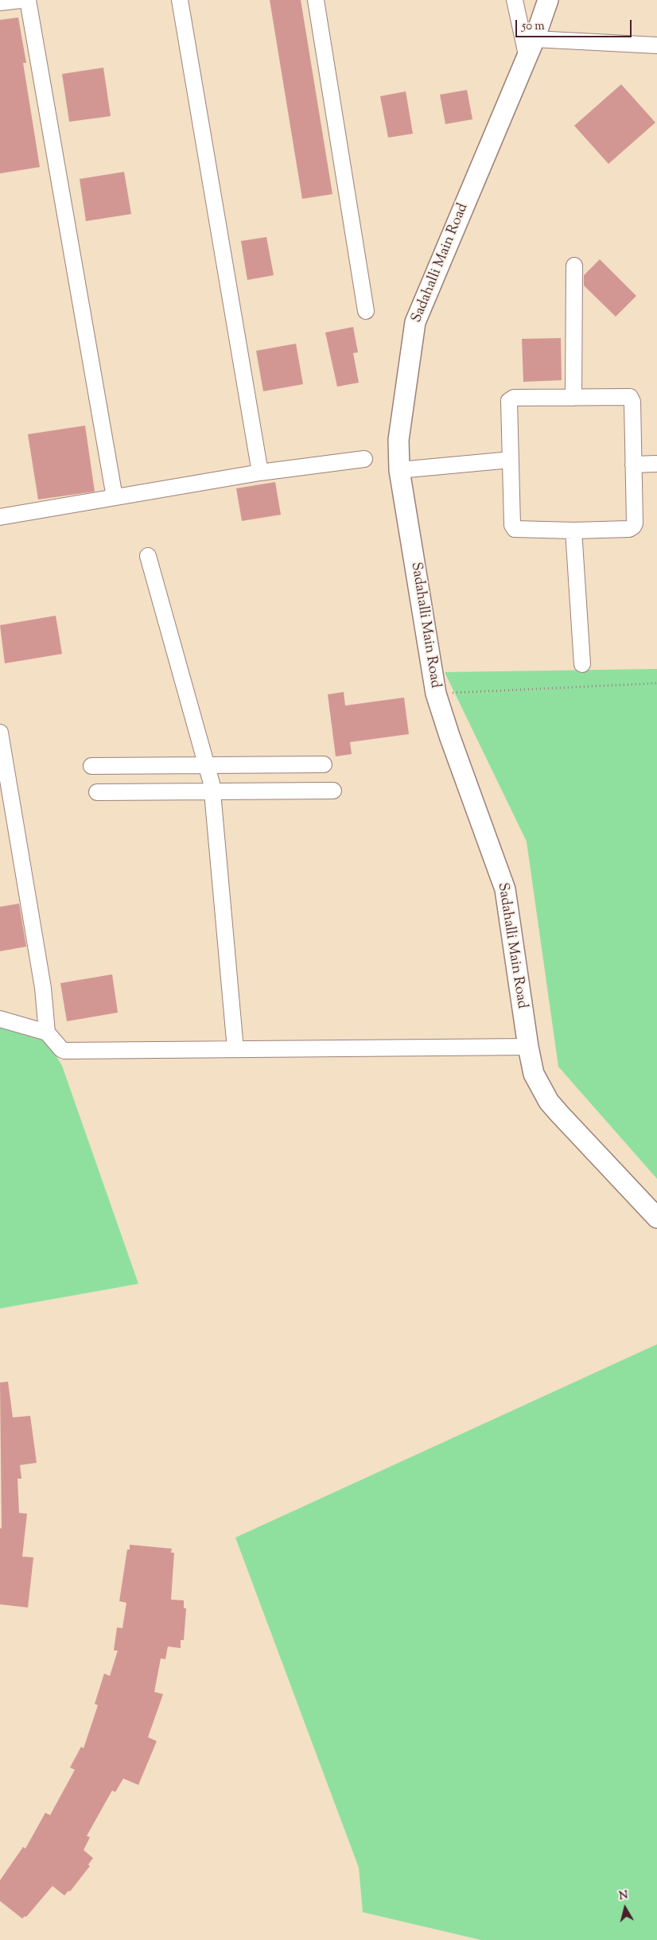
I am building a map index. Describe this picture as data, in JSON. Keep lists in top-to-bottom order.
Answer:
{
  "streets": {
    "street": ["Sadahalli Main Road"]
  },
  "scale_bar": "50 m",
  "north": "top"
}
